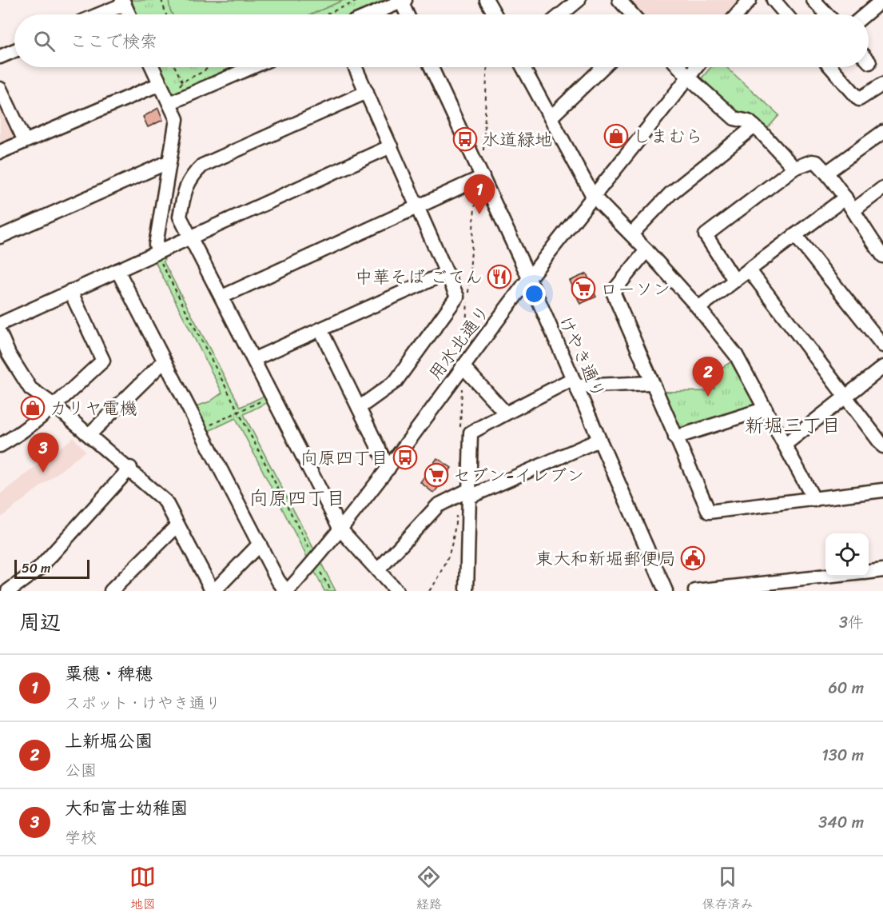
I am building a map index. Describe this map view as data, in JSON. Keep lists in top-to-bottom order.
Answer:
{
  "streets": {
    "street": ["用水北通り", "けやき通り"]
  },
  "crossings": [
    ["用水北通り", "けやき通り"]
  ],
  "districts": ["新堀三丁目", "向原四丁目"],
  "places": {
    "shop": ["しまむら", "カリヤ電機"],
    "bus stop": ["水道緑地", "向原四丁目"],
    "restaurant": ["中華そば ごてん"],
    "supermarket": ["ローソン", "セブン-イレブン"],
    "public building": ["東大和新堀郵便局"]
  },
  "scale_bar": "50 m",
  "page": {
    "search": "ここで検索",
    "pins": ["1", "2", "3"],
    "scale": "50 m",
    "heading": ["周辺", "3件"],
    "list": [
      {
        "mark": "1",
        "name": "粟穂・稗穂",
        "note": "スポット · けやき通り",
        "value": "60 m"
      },
      {
        "mark": "2",
        "name": "上新堀公園",
        "note": "公園",
        "value": "130 m"
      },
      {
        "mark": "3",
        "name": "大和富士幼稚園",
        "note": "学校",
        "value": "340 m"
      }
    ],
    "nav": ["地図", "経路", "保存済み"]
  }
}
